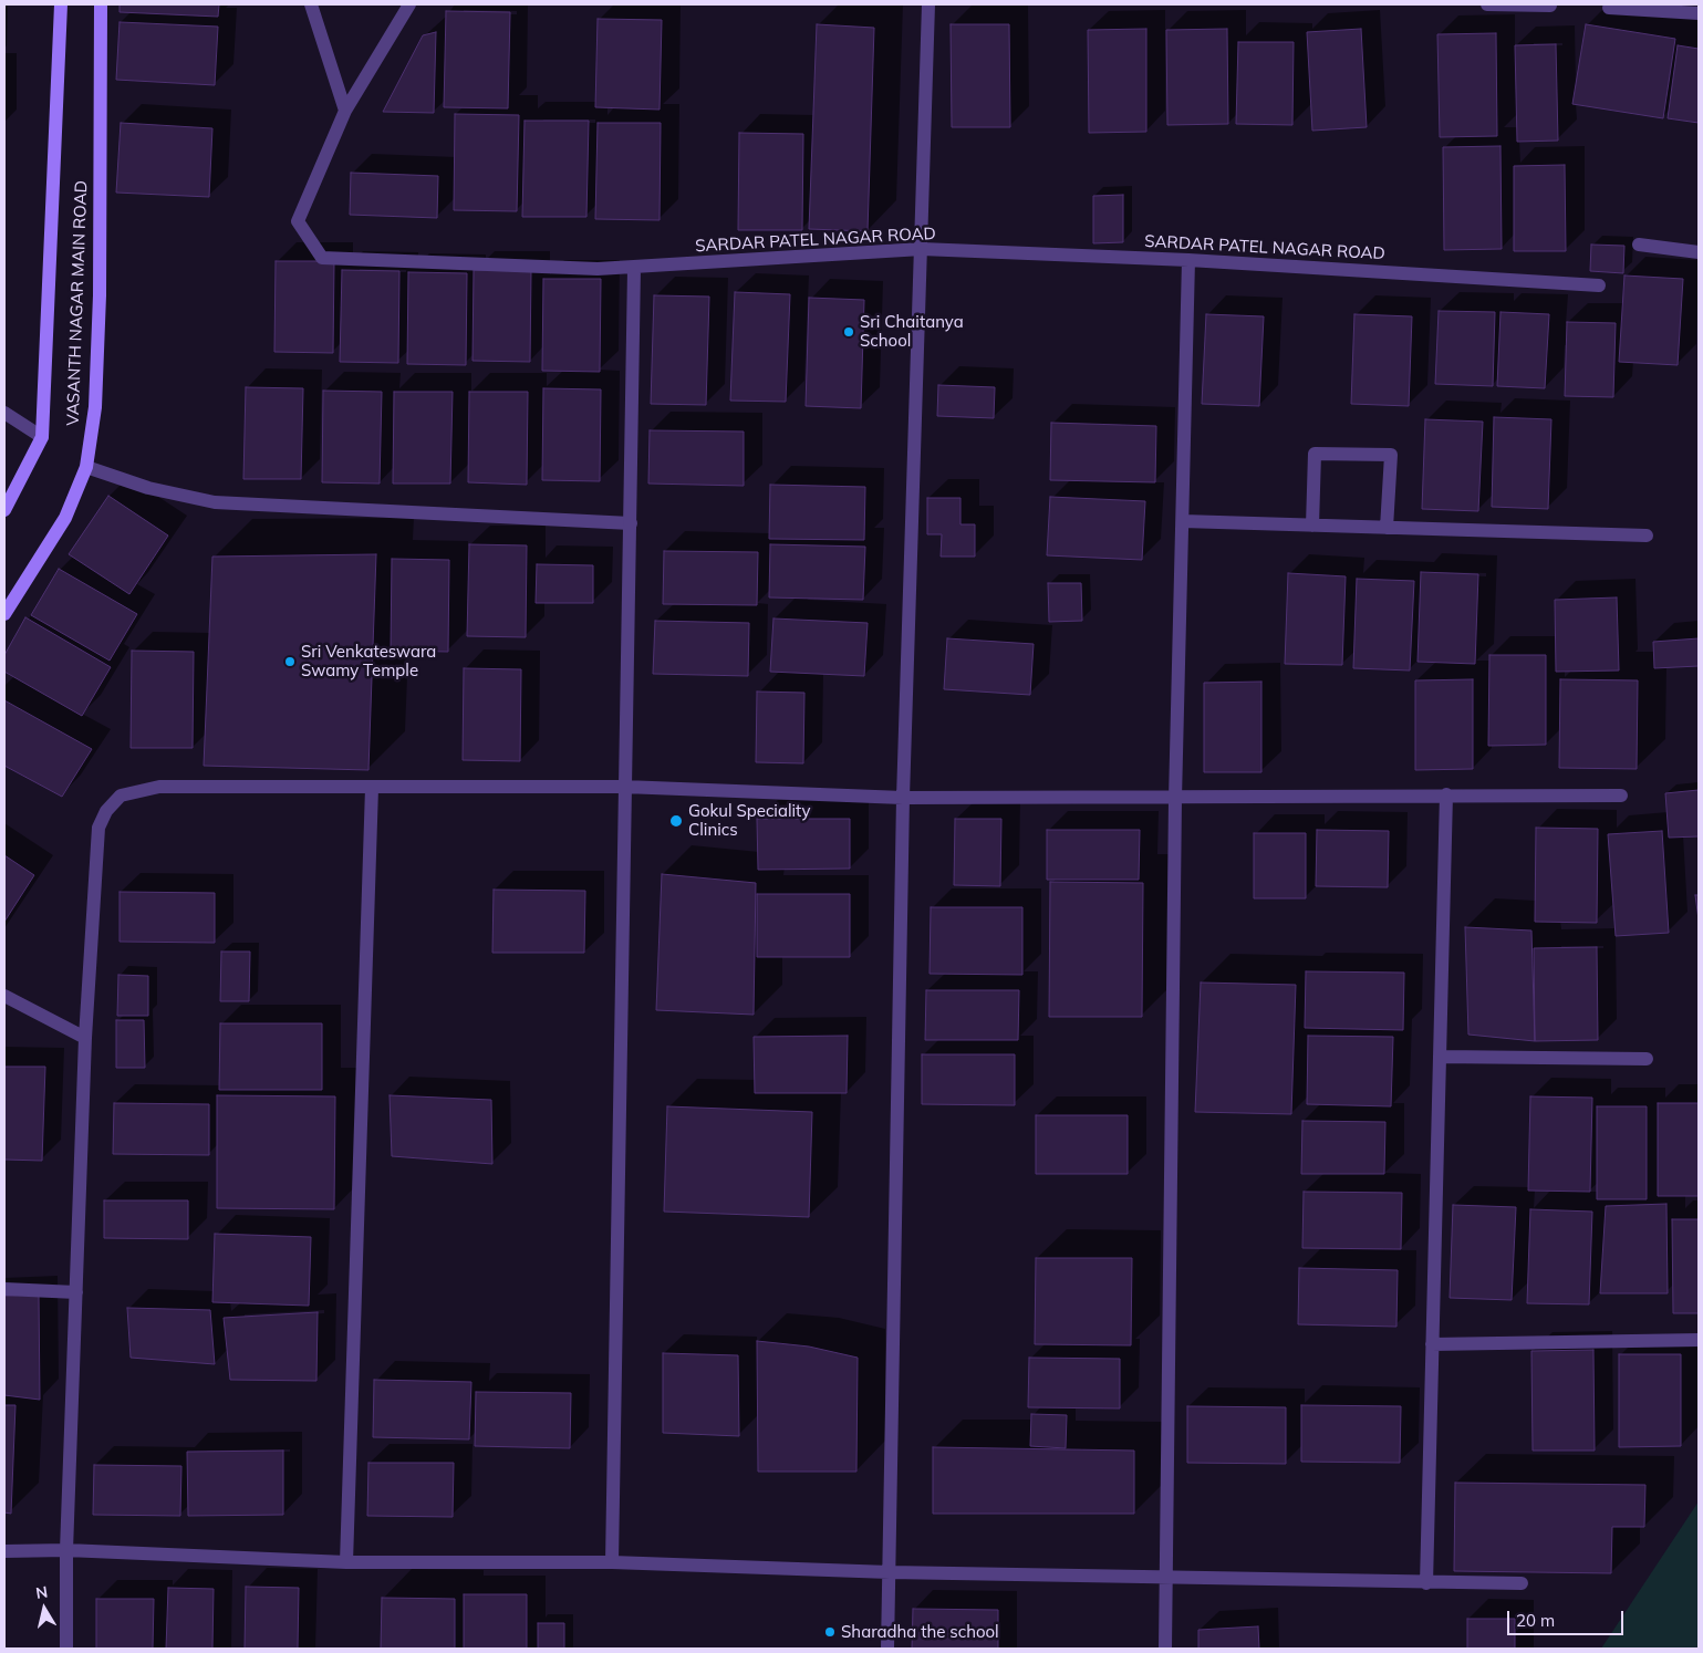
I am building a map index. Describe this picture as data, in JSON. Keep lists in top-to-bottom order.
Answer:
{
  "streets": {
    "street": ["SARDAR PATEL NAGAR ROAD", "VASANTH NAGAR MAIN ROAD"]
  },
  "places": [
    "Sri Chaitanya School",
    "Sri Venkateswara Swamy Temple",
    "Gokul Speciality Clinics",
    "Sharadha the school"
  ],
  "scale_bar": "20 m",
  "north": "top"
}
